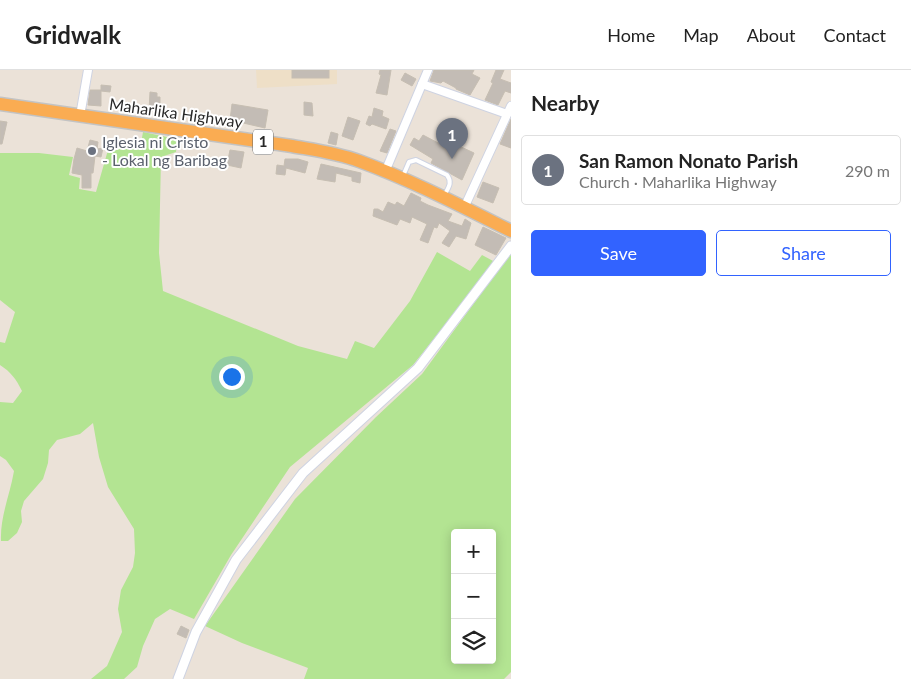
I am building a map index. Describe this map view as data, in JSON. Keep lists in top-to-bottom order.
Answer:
{
  "streets": {
    "highway": ["Maharlika Highway", "1"]
  },
  "places": ["Iglesia ni Cristo - Lokal ng Baribag"],
  "page": {
    "header": "Gridwalk",
    "nav": [
      "Home",
      "Map",
      "About",
      "Contact"
    ],
    "heading": "Nearby",
    "pins": "1",
    "list": [
      {
        "mark": "1",
        "name": "San Ramon Nonato Parish",
        "note": "Church · Maharlika Highway",
        "value": "290 m"
      }
    ],
    "buttons": ["Save", "Share"],
    "map_buttons": ["+", "−"]
  }
}
